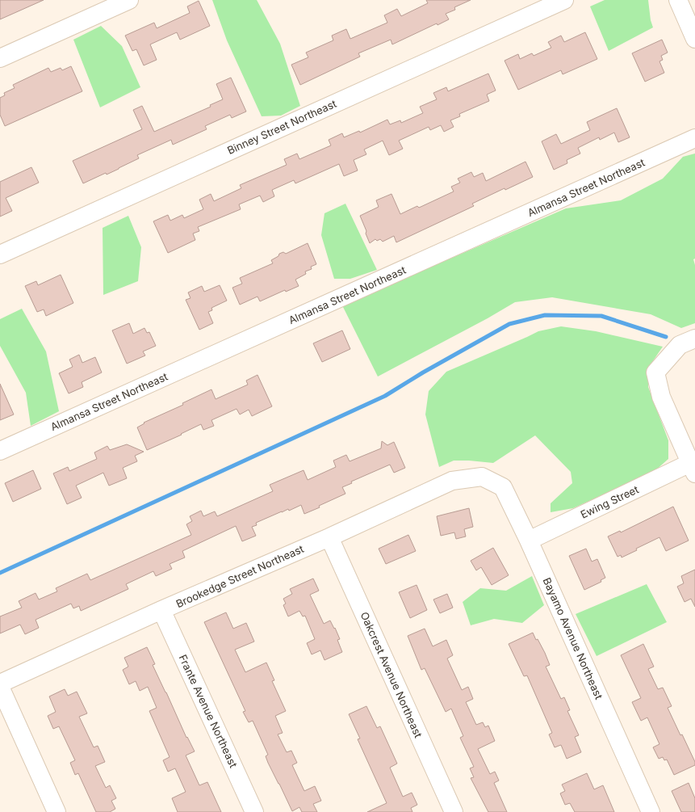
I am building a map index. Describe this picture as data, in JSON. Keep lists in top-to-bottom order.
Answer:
{
  "streets": {
    "street": [
      "Binney Street Northeast",
      "Almansa Street Northeast",
      "Ewing Street",
      "Brookedge Street Northeast",
      "Bayamo Avenue Northeast",
      "Oakcrest Avenue Northeast",
      "Frante Avenue Northeast"
    ]
  },
  "crossings": [
    ["Ewing Street", "Bayamo Avenue Northeast"],
    ["Brookedge Street Northeast", "Bayamo Avenue Northeast"],
    ["Brookedge Street Northeast", "Oakcrest Avenue Northeast"],
    ["Brookedge Street Northeast", "Frante Avenue Northeast"]
  ]
}
